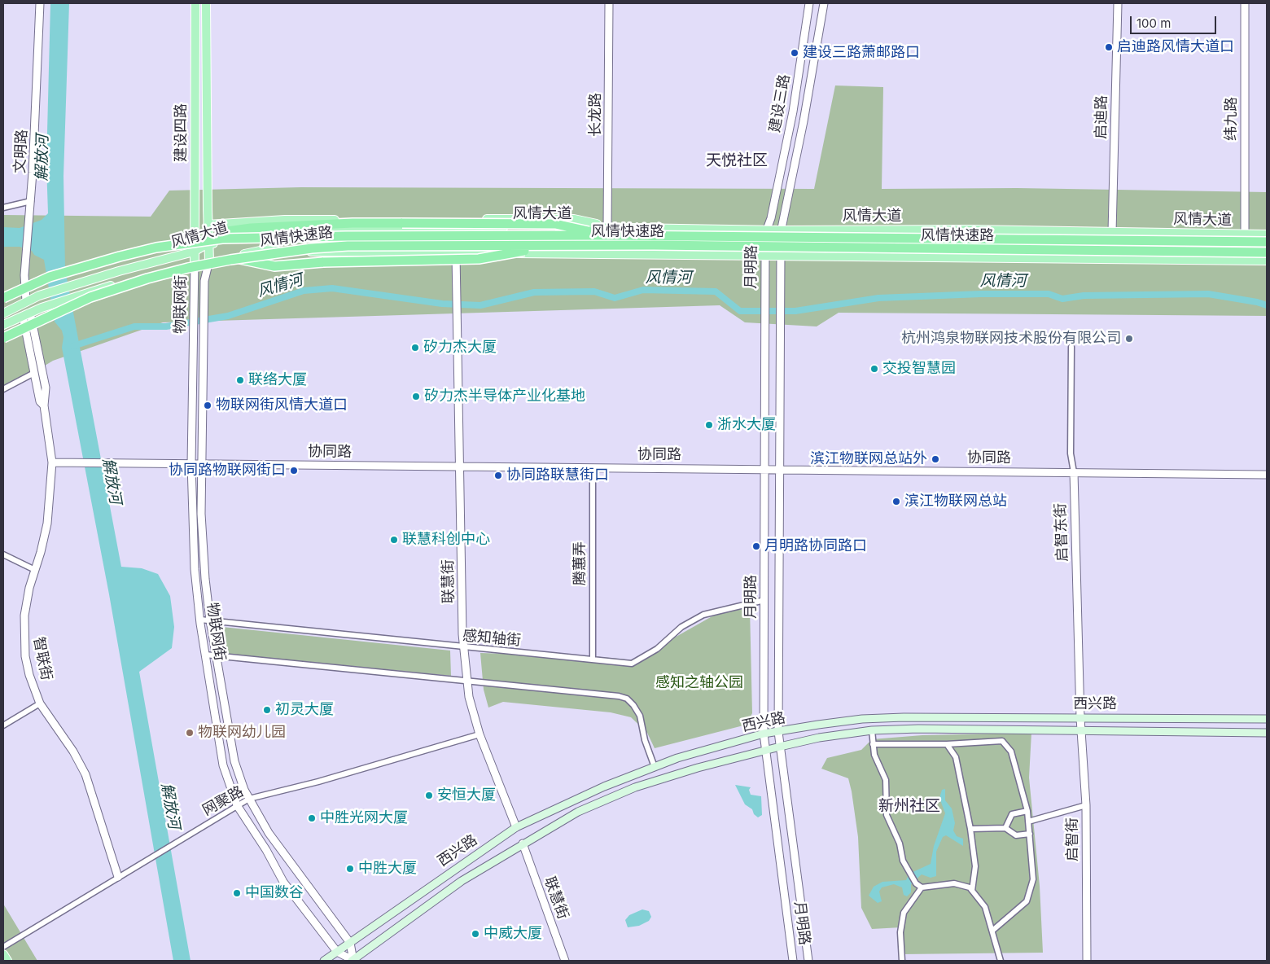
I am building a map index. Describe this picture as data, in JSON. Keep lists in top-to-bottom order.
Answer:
{
  "streets": {
    "highway": ["风情快速路"],
    "main road": ["建设四路", "风情大道", "西兴路"],
    "street": [
      "建设三路",
      "长龙路",
      "启迪路",
      "纬九路",
      "文明路",
      "月明路",
      "物联网街",
      "协同路",
      "启智东街",
      "腾蕙弄",
      "联慧街",
      "感知轴街",
      "智联街",
      "网聚路",
      "启智街"
    ]
  },
  "crossings": [
    ["建设三路", "风情大道"],
    ["建设三路", "月明路"],
    ["长龙路", "风情大道"],
    ["长龙路", "风情快速路"],
    ["启迪路", "风情大道"],
    ["纬九路", "风情大道"],
    ["建设四路", "风情大道"],
    ["建设四路", "物联网街"],
    ["文明路", "风情大道"],
    ["风情大道", "风情快速路"],
    ["风情大道", "月明路"],
    ["风情大道", "物联网街"],
    ["风情大道", "联慧街"],
    ["风情大道", "智联街"],
    ["月明路", "协同路"],
    ["月明路", "感知轴街"],
    ["月明路", "西兴路"],
    ["物联网街", "协同路"],
    ["物联网街", "感知轴街"],
    ["物联网街", "西兴路"],
    ["物联网街", "网聚路"],
    ["协同路", "启智东街"],
    ["协同路", "腾蕙弄"],
    ["协同路", "联慧街"],
    ["协同路", "智联街"],
    ["启智东街", "西兴路"],
    ["启智东街", "启智街"],
    ["腾蕙弄", "感知轴街"],
    ["联慧街", "感知轴街"],
    ["联慧街", "西兴路"],
    ["联慧街", "网聚路"],
    ["智联街", "网聚路"],
    ["西兴路", "启智街"]
  ],
  "districts": ["天悦社区", "新州社区"],
  "water": ["解放河", "风情河"],
  "parks": ["感知之轴公园"],
  "places": [
    "启迪路风情大道口",
    "建设三路萧邮路口",
    "杭州鸿泉物联网技术股份有限公司",
    "矽力杰大厦",
    "交投智慧园",
    "联络大厦",
    "矽力杰半导体产业化基地",
    "物联网街风情大道口",
    "浙水大厦",
    "滨江物联网总站外",
    "协同路物联网街口",
    "协同路联慧街口",
    "滨江物联网总站",
    "联慧科创中心",
    "月明路协同路口",
    "初灵大厦",
    "物联网幼儿园",
    "安恒大厦",
    "中胜光网大厦",
    "中胜大厦",
    "中国数谷",
    "中威大厦"
  ],
  "scale_bar": "100 m"
}
